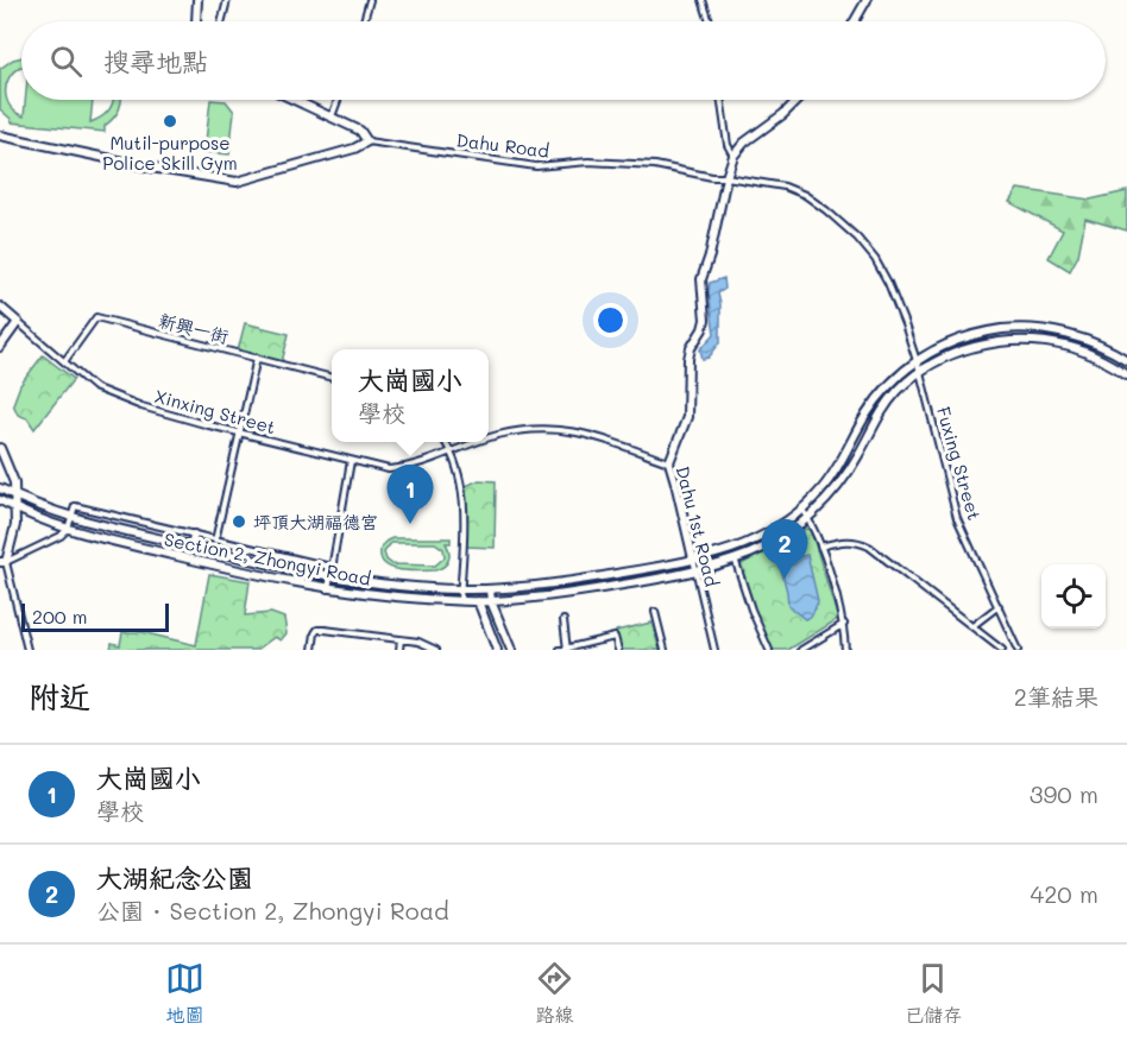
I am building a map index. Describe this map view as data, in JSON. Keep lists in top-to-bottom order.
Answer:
{
  "streets": {
    "street": [
      "Dahu Road",
      "新興一街",
      "Xinxing Street",
      "Fuxing Street",
      "Dahu 1st Road",
      "Section 2, Zhongyi Road"
    ]
  },
  "crossings": [
    ["Dahu Road", "Fuxing Street"],
    ["Dahu Road", "Section 2, Zhongyi Road"],
    ["新興一街", "Xinxing Street"],
    ["Xinxing Street", "Dahu 1st Road"],
    ["Fuxing Street", "Section 2, Zhongyi Road"],
    ["Dahu 1st Road", "Section 2, Zhongyi Road"]
  ],
  "places": ["Mutil-purpose Police Skill Gym", "坪頂大湖福德宮"],
  "scale_bar": "200 m",
  "page": {
    "search": "搜尋地點",
    "popup": ["大崗國小", "學校"],
    "pins": ["1", "2"],
    "scale": "200 m",
    "heading": ["附近", "2筆結果"],
    "list": [
      {
        "mark": "1",
        "name": "大崗國小",
        "note": "學校",
        "value": "390 m"
      },
      {
        "mark": "2",
        "name": "大湖紀念公園",
        "note": "公園 · Section 2, Zhongyi Road",
        "value": "420 m"
      }
    ],
    "nav": ["地圖", "路線", "已儲存"]
  }
}
